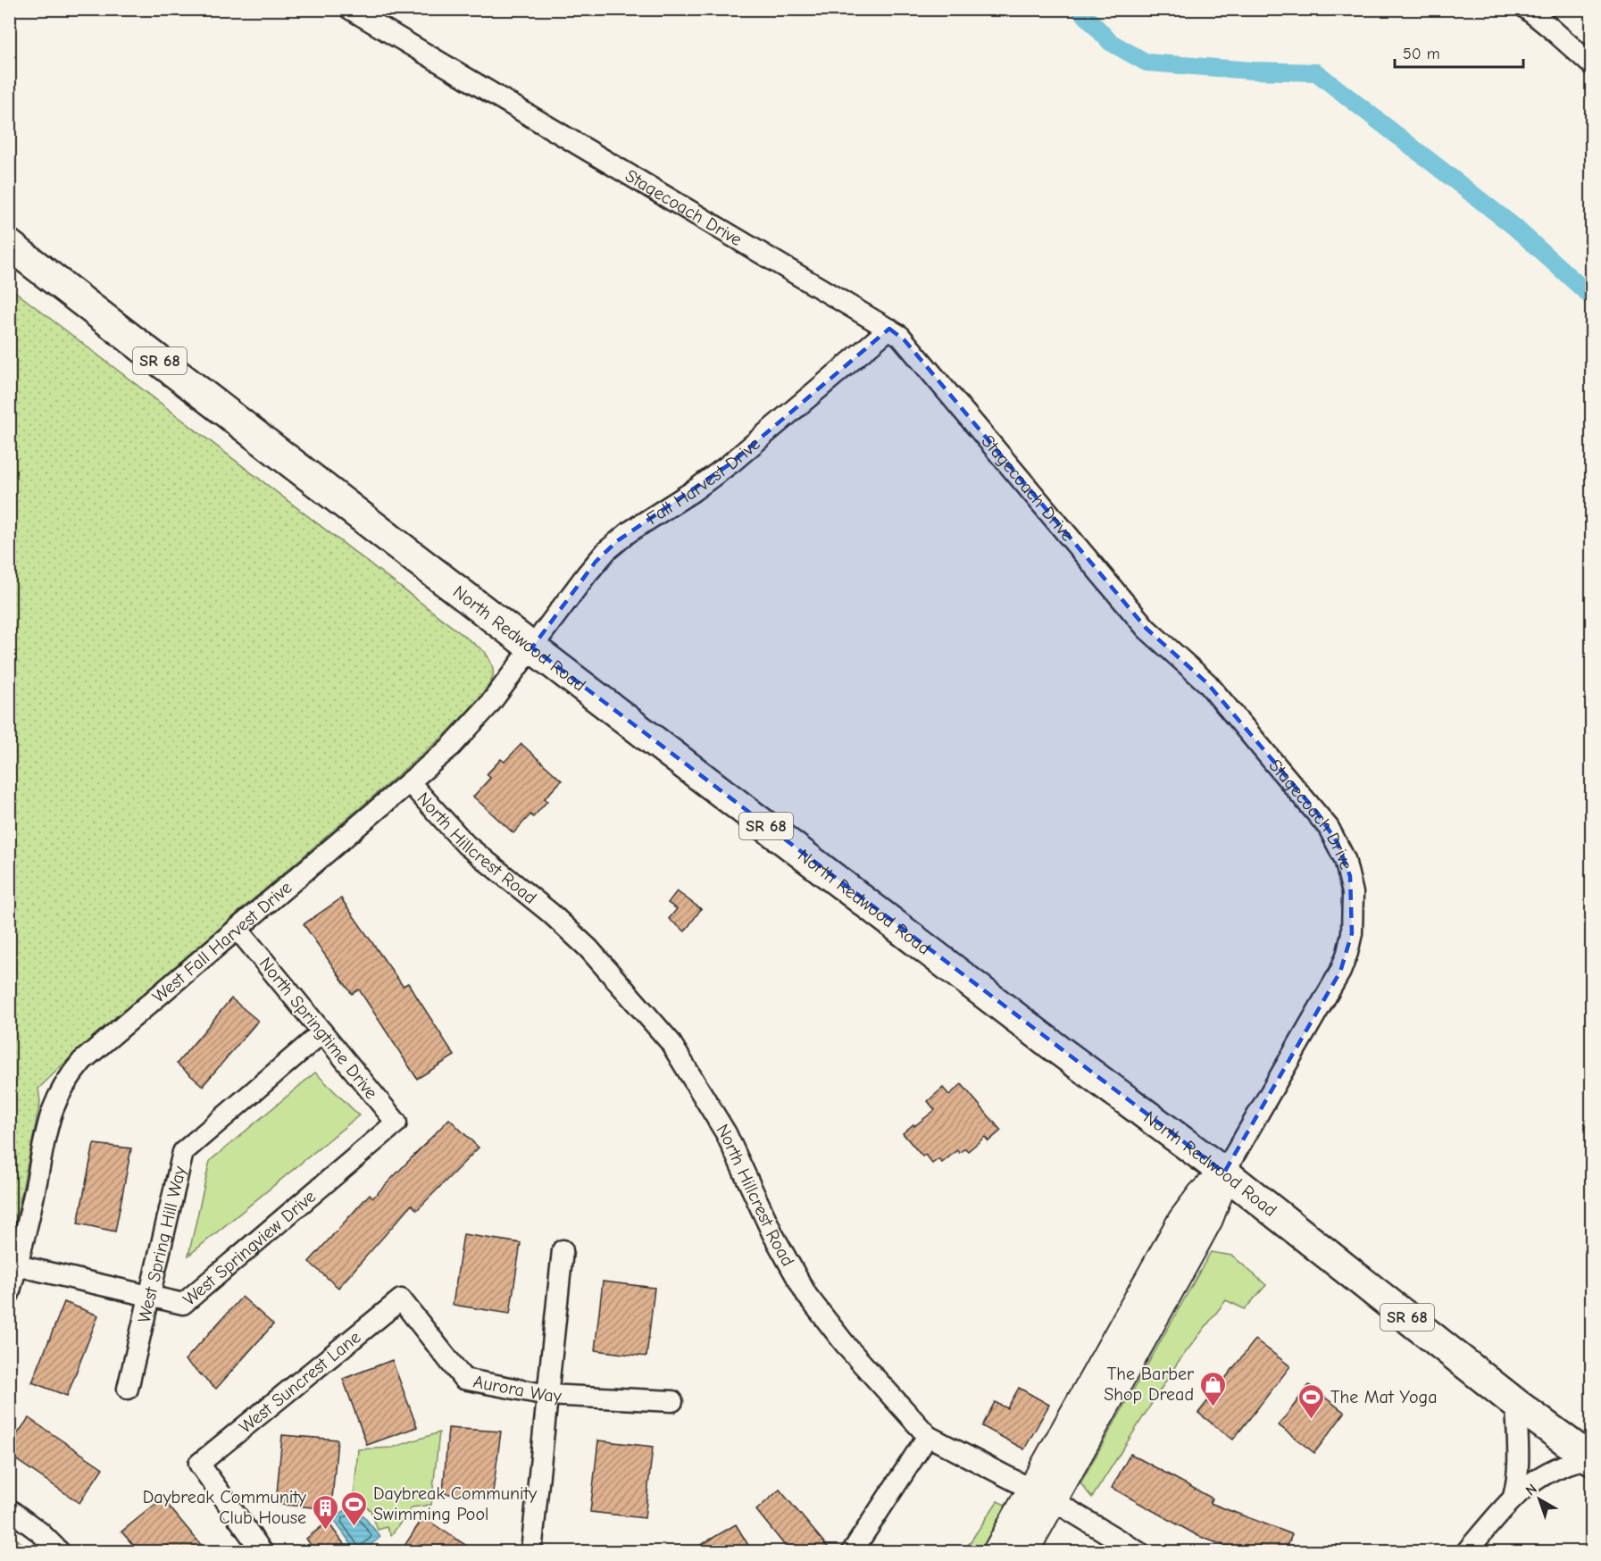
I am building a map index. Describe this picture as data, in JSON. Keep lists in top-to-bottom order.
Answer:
{
  "streets": {
    "main road": ["SR 68", "North Redwood Road"],
    "street": [
      "Stagecoach Drive",
      "Fall Harvest Drive",
      "North Hillcrest Road",
      "West Fall Harvest Drive",
      "North Springtime Drive",
      "West Spring Hill Way",
      "West Springview Drive",
      "West Suncrest Lane",
      "Aurora Way"
    ]
  },
  "crossings": [
    ["Stagecoach Drive", "Fall Harvest Drive"],
    ["Stagecoach Drive", "North Redwood Road"],
    ["Fall Harvest Drive", "North Redwood Road"],
    ["Fall Harvest Drive", "West Fall Harvest Drive"],
    ["North Redwood Road", "West Fall Harvest Drive"],
    ["West Fall Harvest Drive", "West Springview Drive"],
    ["North Springtime Drive", "West Spring Hill Way"],
    ["North Springtime Drive", "West Springview Drive"],
    ["West Spring Hill Way", "West Springview Drive"],
    ["West Suncrest Lane", "Aurora Way"]
  ],
  "places": {
    "shop": ["The Barber Shop Dread"],
    "sports": ["The Mat Yoga", "Daybreak Community Swimming Pool"],
    "building": ["Daybreak Community Club House"]
  },
  "scale_bar": "50 m",
  "north": "top left"
}
